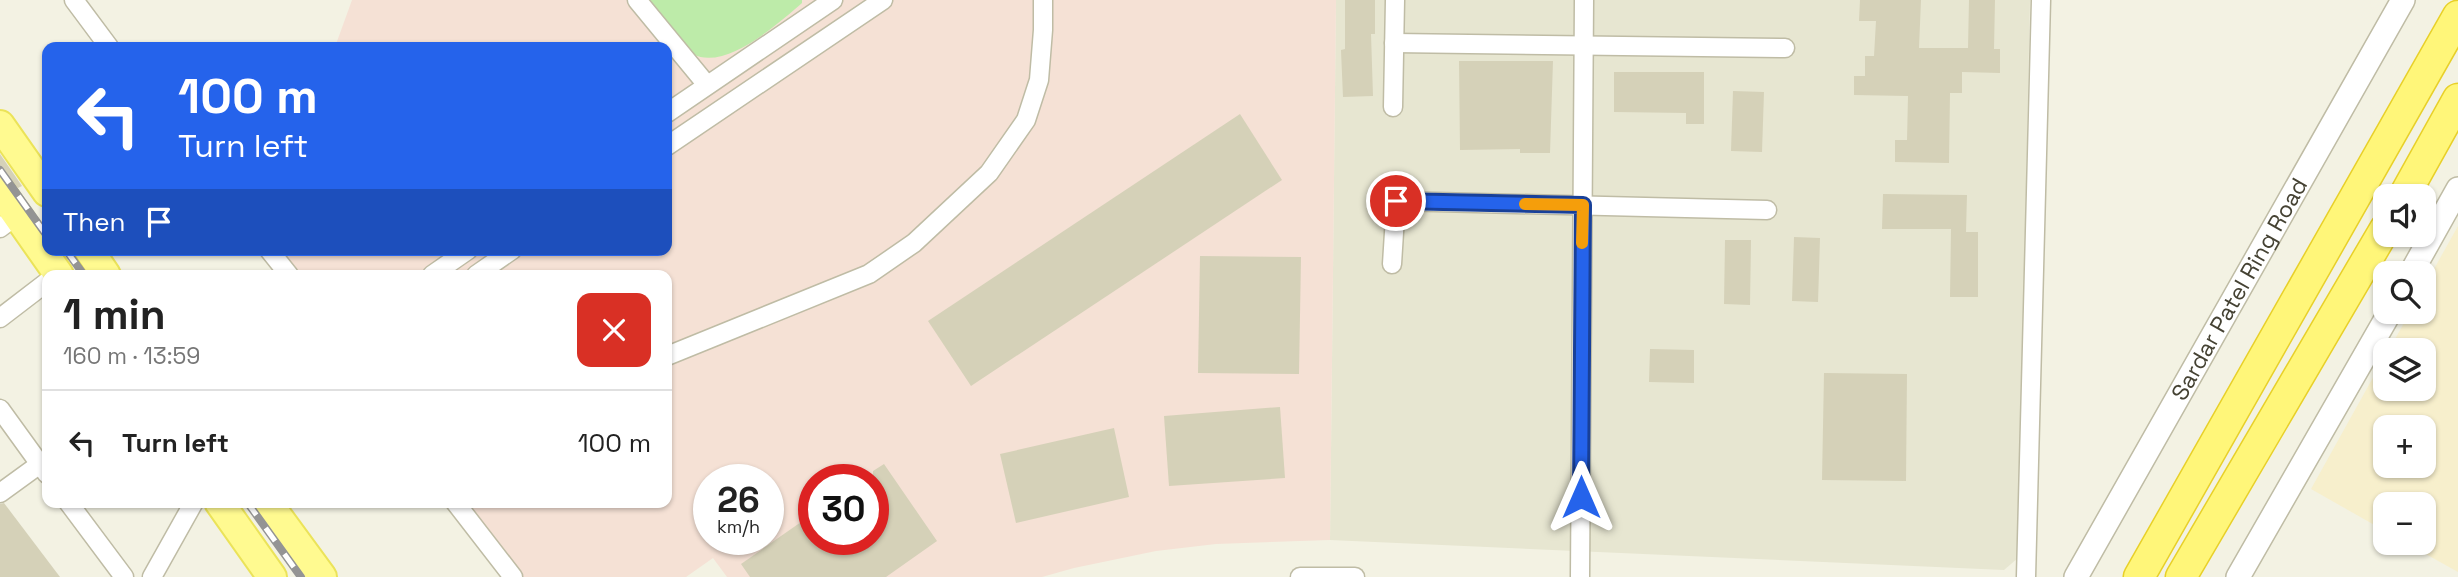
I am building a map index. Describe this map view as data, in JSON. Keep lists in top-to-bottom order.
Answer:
{
  "streets": {
    "street": ["Sardar Patel Ring Road"]
  },
  "page": {
    "turn": ["100 m", "Turn left"],
    "map_buttons": ["+", "−"],
    "then": "Then",
    "heading": ["1 min", "160 m · 13:59"],
    "list": [
      {
        "name": "Turn left",
        "value": "100 m"
      }
    ],
    "speed": "26 km/h",
    "limit": "30"
  }
}
